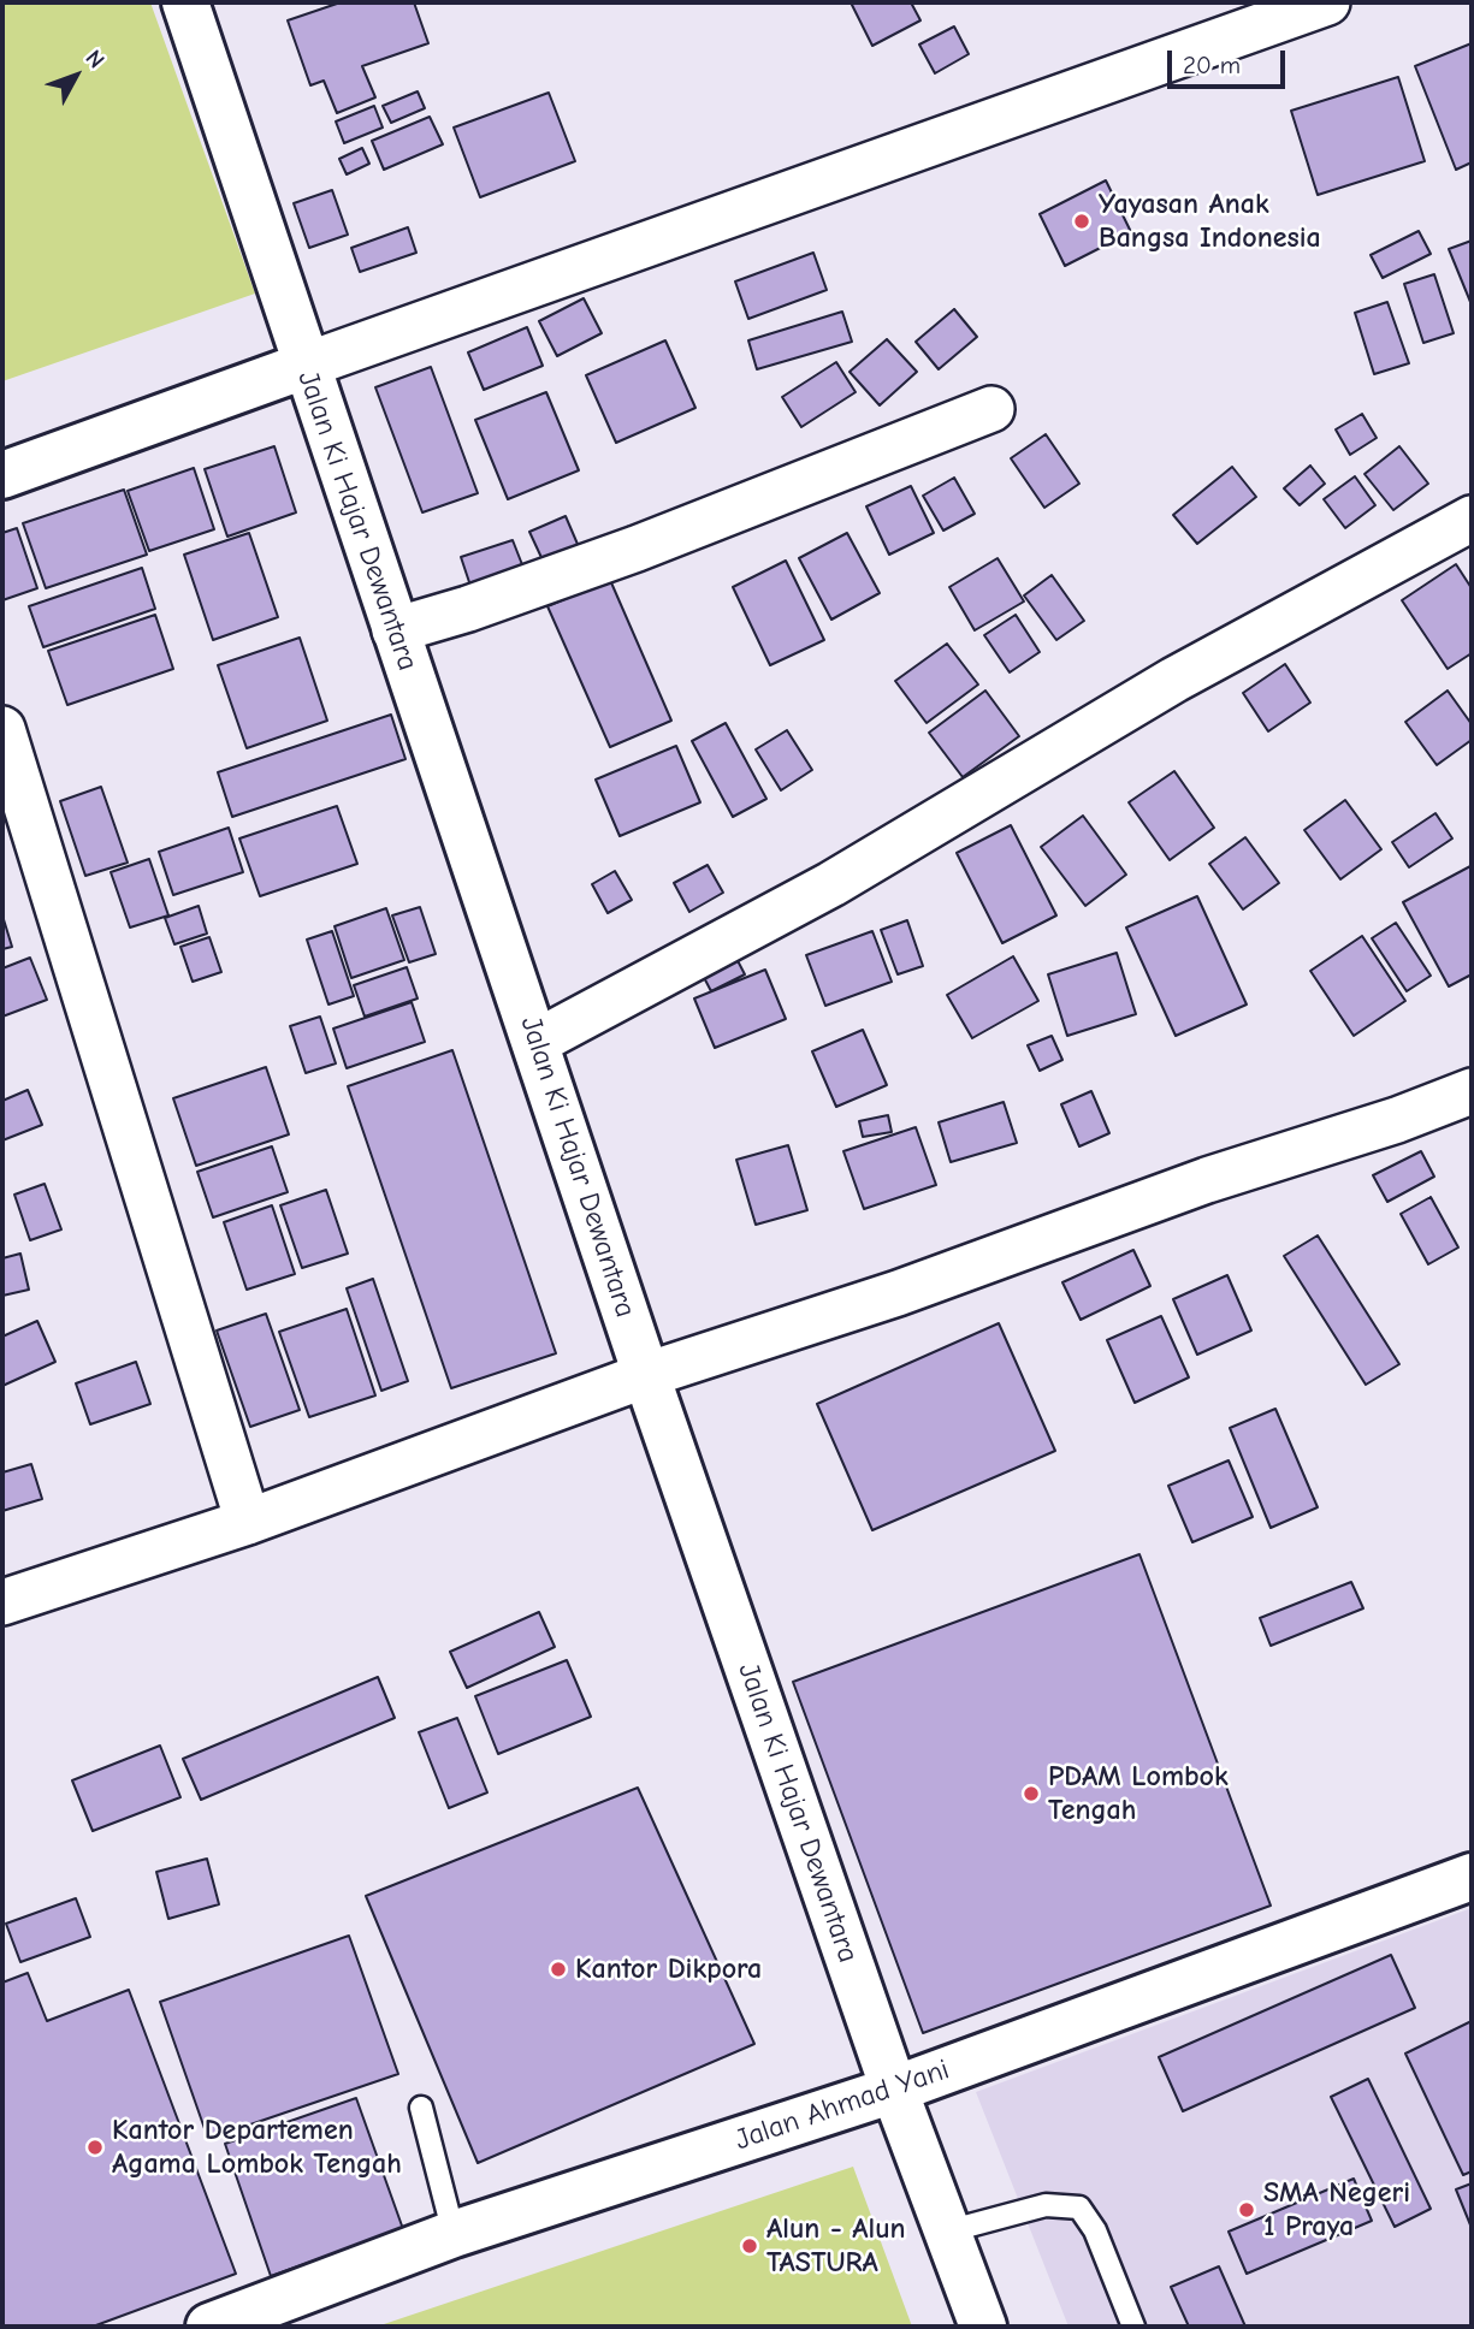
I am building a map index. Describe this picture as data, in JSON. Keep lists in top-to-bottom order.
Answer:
{
  "streets": {
    "street": ["Jalan Ki Hajar Dewantara", "Jalan Ahmad Yani"]
  },
  "crossings": [
    ["Jalan Ki Hajar Dewantara", "Jalan Ahmad Yani"]
  ],
  "places": [
    "Yayasan Anak Bangsa Indonesia",
    "PDAM Lombok Tengah",
    "Kantor Dikpora",
    "Kantor Departemen Agama Lombok Tengah",
    "SMA Negeri 1 Praya",
    "Alun - Alun TASTURA"
  ],
  "scale_bar": "20 m",
  "north": "top right"
}
